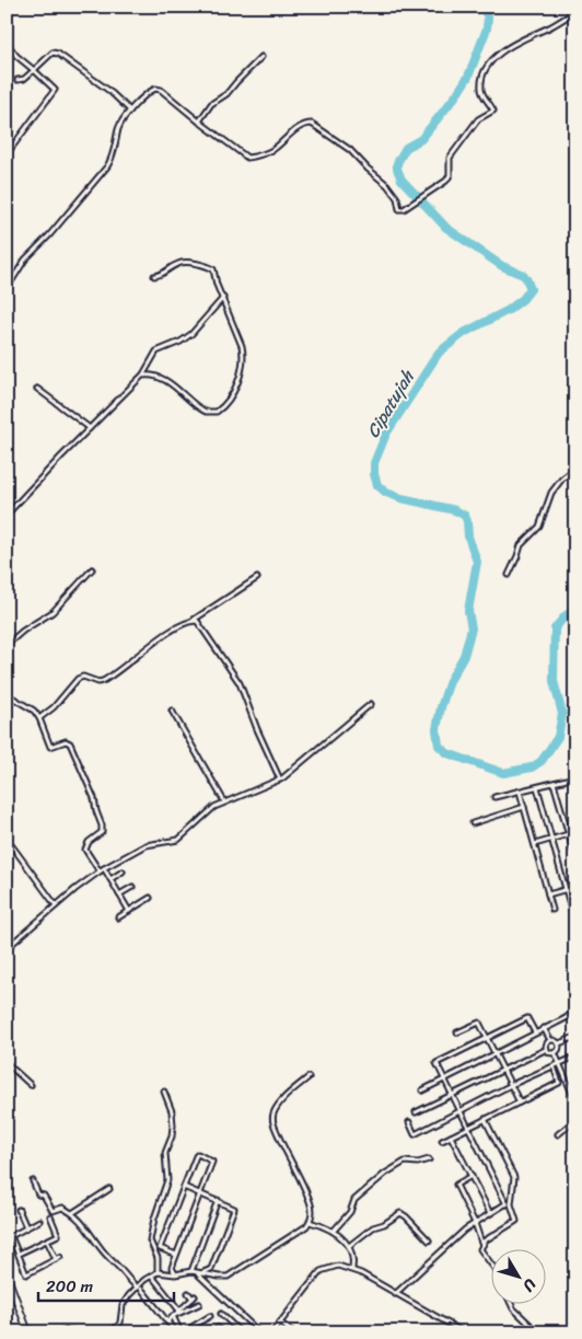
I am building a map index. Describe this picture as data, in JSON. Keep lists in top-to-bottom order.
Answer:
{
  "water": ["Cipatujah"],
  "scale_bar": "200 m",
  "north": "bottom right"
}
